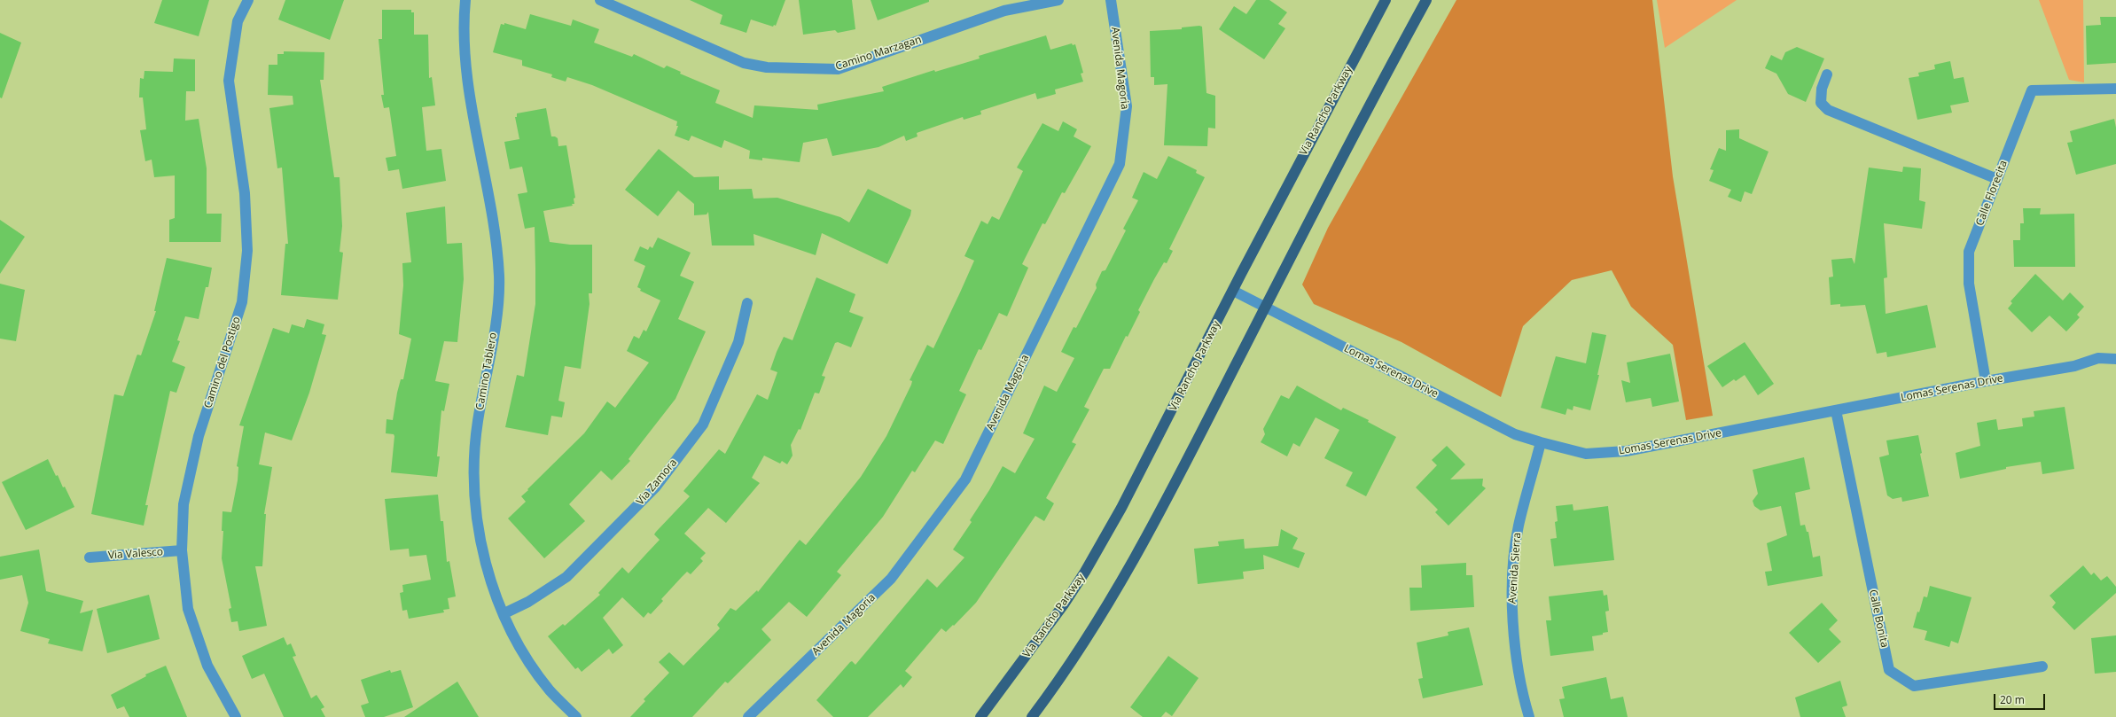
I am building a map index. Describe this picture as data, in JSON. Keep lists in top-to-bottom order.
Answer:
{
  "streets": {
    "main road": ["Via Rancho Parkway"],
    "street": [
      "Camino Marzagan",
      "Avenida Magoria",
      "Calle Florecita",
      "Camino del Postigo",
      "Camino Tablero",
      "Lomas Serenas Drive",
      "Via Zamora",
      "Via Valesco",
      "Avenida Sierra",
      "Calle Bonita"
    ]
  },
  "crossings": [
    ["Via Rancho Parkway", "Lomas Serenas Drive"],
    ["Calle Florecita", "Lomas Serenas Drive"],
    ["Camino del Postigo", "Via Valesco"],
    ["Camino Tablero", "Via Zamora"],
    ["Lomas Serenas Drive", "Avenida Sierra"],
    ["Lomas Serenas Drive", "Calle Bonita"]
  ],
  "scale_bar": "20 m"
}
